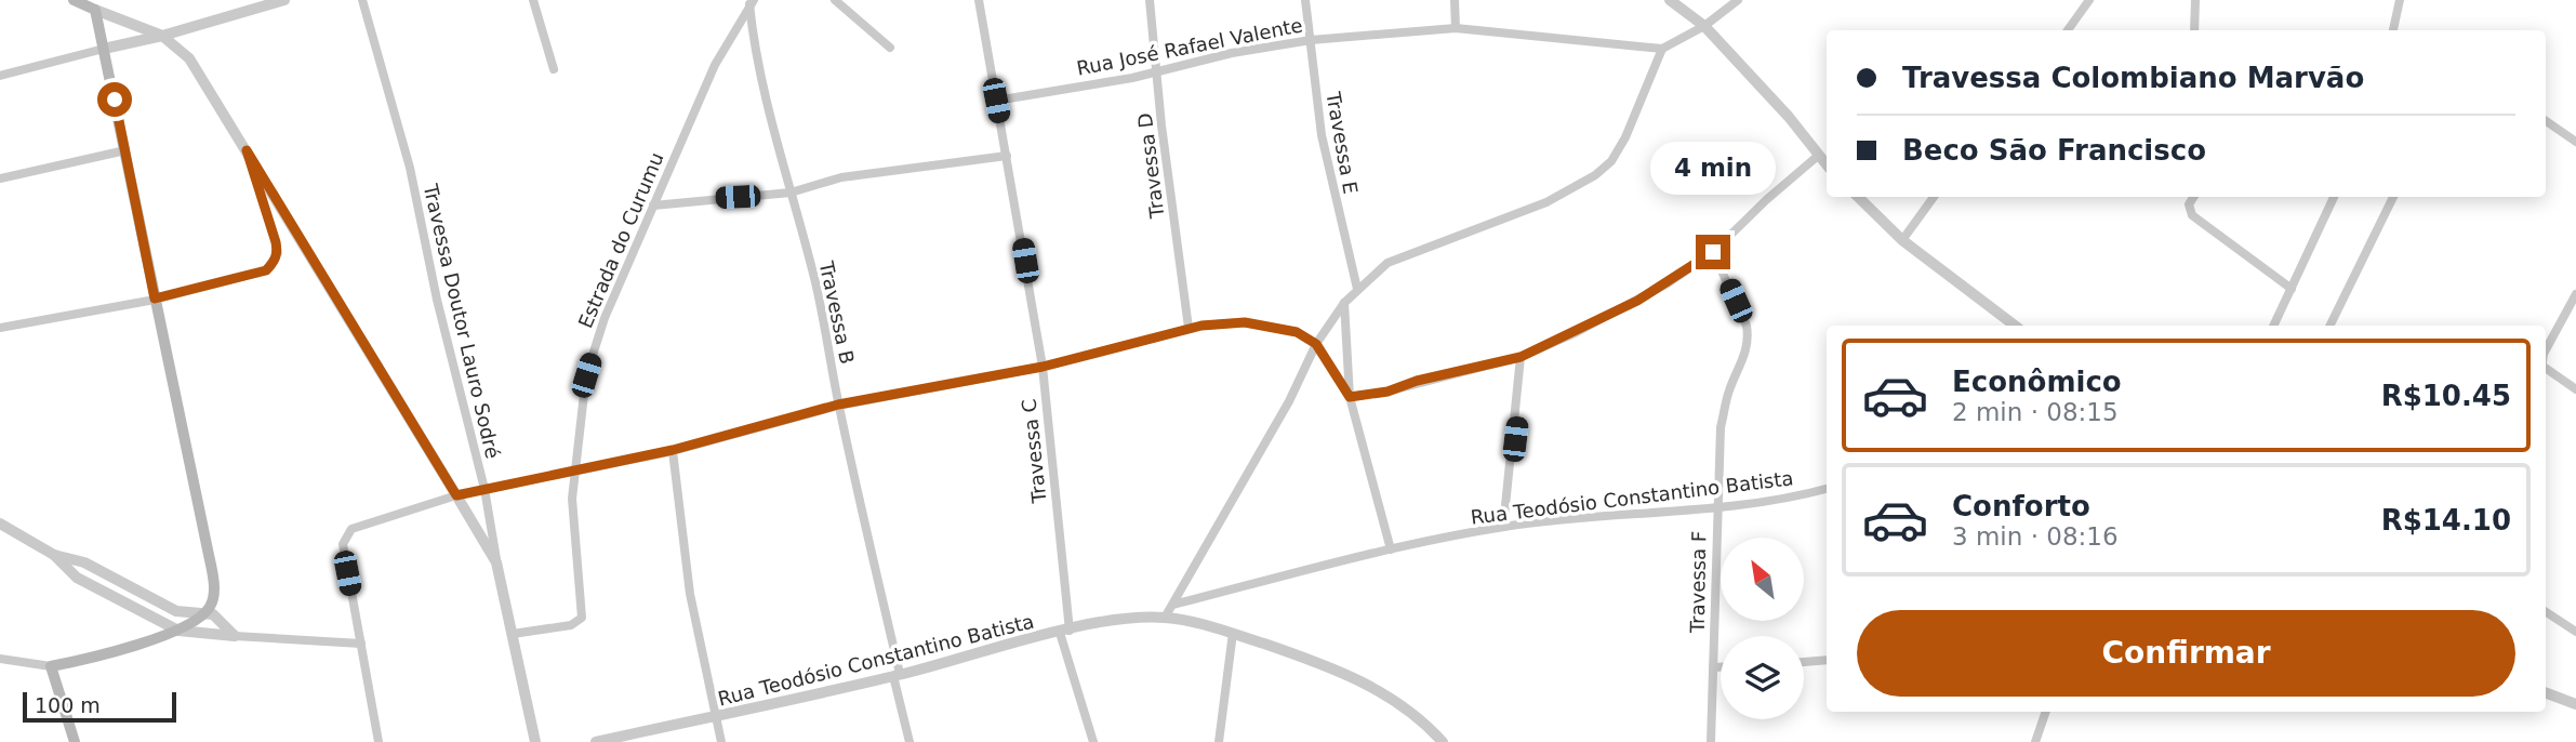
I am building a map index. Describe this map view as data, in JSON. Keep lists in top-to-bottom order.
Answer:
{
  "streets": {
    "street": [
      "Rua José Rafael Valente",
      "Travessa E",
      "Travessa D",
      "Estrada do Curumu",
      "Travessa B",
      "Travessa Doutor Lauro Sodré",
      "Travessa C",
      "Rua Teodósio Constantino Batista",
      "Travessa F"
    ]
  },
  "crossings": [
    ["Rua José Rafael Valente", "Travessa E"],
    ["Rua José Rafael Valente", "Travessa D"],
    ["Rua José Rafael Valente", "Travessa C"],
    ["Estrada do Curumu", "Travessa B"],
    ["Estrada do Curumu", "Travessa Doutor Lauro Sodré"],
    ["Travessa B", "Rua Teodósio Constantino Batista"],
    ["Travessa C", "Rua Teodósio Constantino Batista"],
    ["Rua Teodósio Constantino Batista", "Travessa F"]
  ],
  "scale_bar": "100 m",
  "north": "top left",
  "page": {
    "banner": ["Travessa Colombiano Marvão", "Beco São Francisco"],
    "bubble": "4 min",
    "list": [
      {
        "name": "Econômico",
        "note": "2 min · 08:15",
        "value": "R$10.45"
      },
      {
        "name": "Conforto",
        "note": "3 min · 08:16",
        "value": "R$14.10"
      }
    ],
    "buttons": "Confirmar",
    "scale": "100 m"
  }
}
